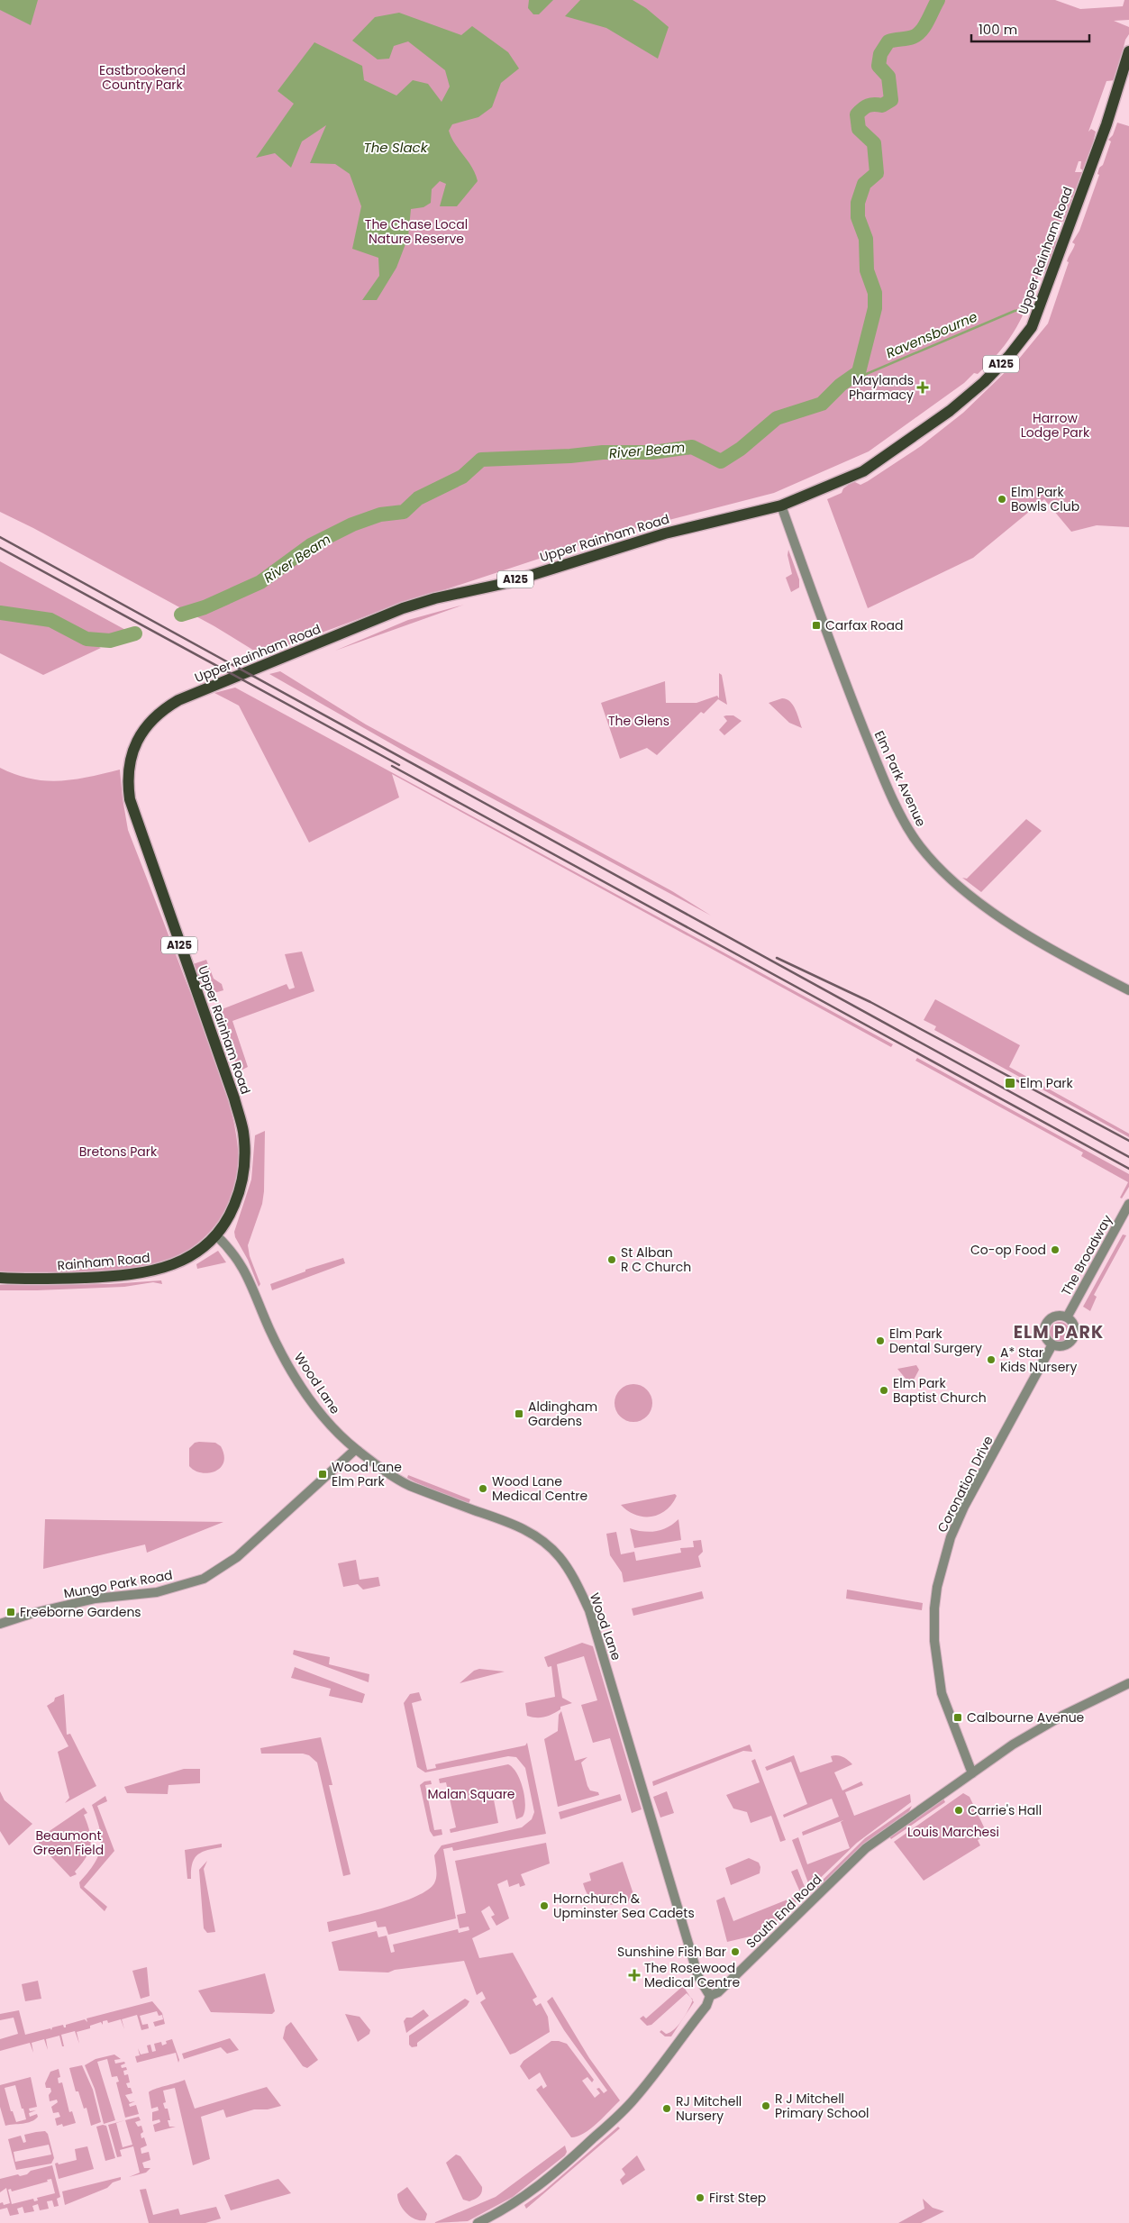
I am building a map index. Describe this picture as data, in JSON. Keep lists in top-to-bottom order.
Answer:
{
  "streets": {
    "main road": ["Upper Rainham Road", "A125", "Rainham Road"],
    "street": [
      "Elm Park Avenue",
      "The Broadway",
      "Wood Lane",
      "Coronation Drive",
      "Mungo Park Road",
      "South End Road"
    ]
  },
  "crossings": [
    ["Upper Rainham Road", "Elm Park Avenue"],
    ["Upper Rainham Road", "Rainham Road"],
    ["Upper Rainham Road", "Wood Lane"],
    ["The Broadway", "Coronation Drive"],
    ["Rainham Road", "Wood Lane"],
    ["Wood Lane", "Mungo Park Road"],
    ["Wood Lane", "South End Road"],
    ["Coronation Drive", "South End Road"]
  ],
  "districts": ["ELM PARK"],
  "water": ["The Slack", "Ravensbourne", "River Beam"],
  "parks": [
    "Eastbrookend Country Park",
    "The Chase Local Nature Reserve",
    "Harrow Lodge Park",
    "The Glens",
    "Bretons Park",
    "Malan Square",
    "Louis Marchesi",
    "Beaumont Green Field"
  ],
  "places": {
    "health": ["Maylands Pharmacy", "The Rosewood Medical Centre"],
    "other": [
      "Elm Park Bowls Club",
      "Co-op Food",
      "St Alban R C Church",
      "Elm Park Dental Surgery",
      "A* Star Kids Nursery",
      "Elm Park Baptist Church",
      "Wood Lane Medical Centre",
      "Carrie's Hall",
      "Hornchurch & Upminster Sea Cadets",
      "Sunshine Fish Bar",
      "R J Mitchell Primary School",
      "RJ Mitchell Nursery",
      "First Step"
    ],
    "transit": [
      "Carfax Road",
      "Elm Park",
      "Aldingham Gardens",
      "Wood Lane Elm Park",
      "Freeborne Gardens",
      "Calbourne Avenue"
    ]
  },
  "scale_bar": "100 m"
}
